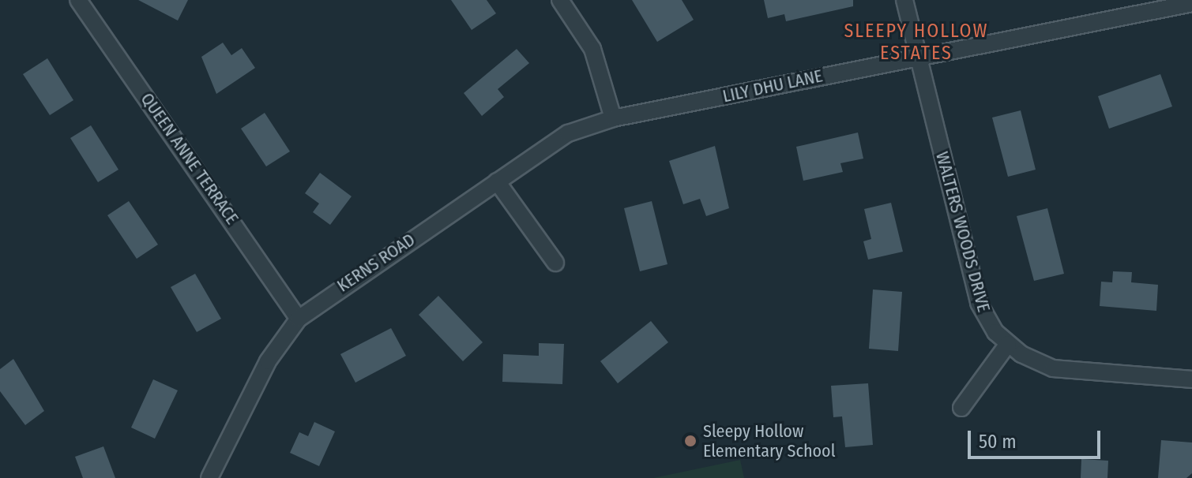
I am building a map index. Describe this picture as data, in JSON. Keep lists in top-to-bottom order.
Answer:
{
  "streets": {
    "street": [
      "LILY DHU LANE",
      "QUEEN ANNE TERRACE",
      "WALTERS WOODS DRIVE",
      "KERNS ROAD"
    ]
  },
  "crossings": [
    ["LILY DHU LANE", "WALTERS WOODS DRIVE"],
    ["LILY DHU LANE", "KERNS ROAD"],
    ["QUEEN ANNE TERRACE", "KERNS ROAD"]
  ],
  "districts": ["SLEEPY HOLLOW ESTATES"],
  "places": ["Sleepy Hollow Elementary School"],
  "scale_bar": "50 m"
}
